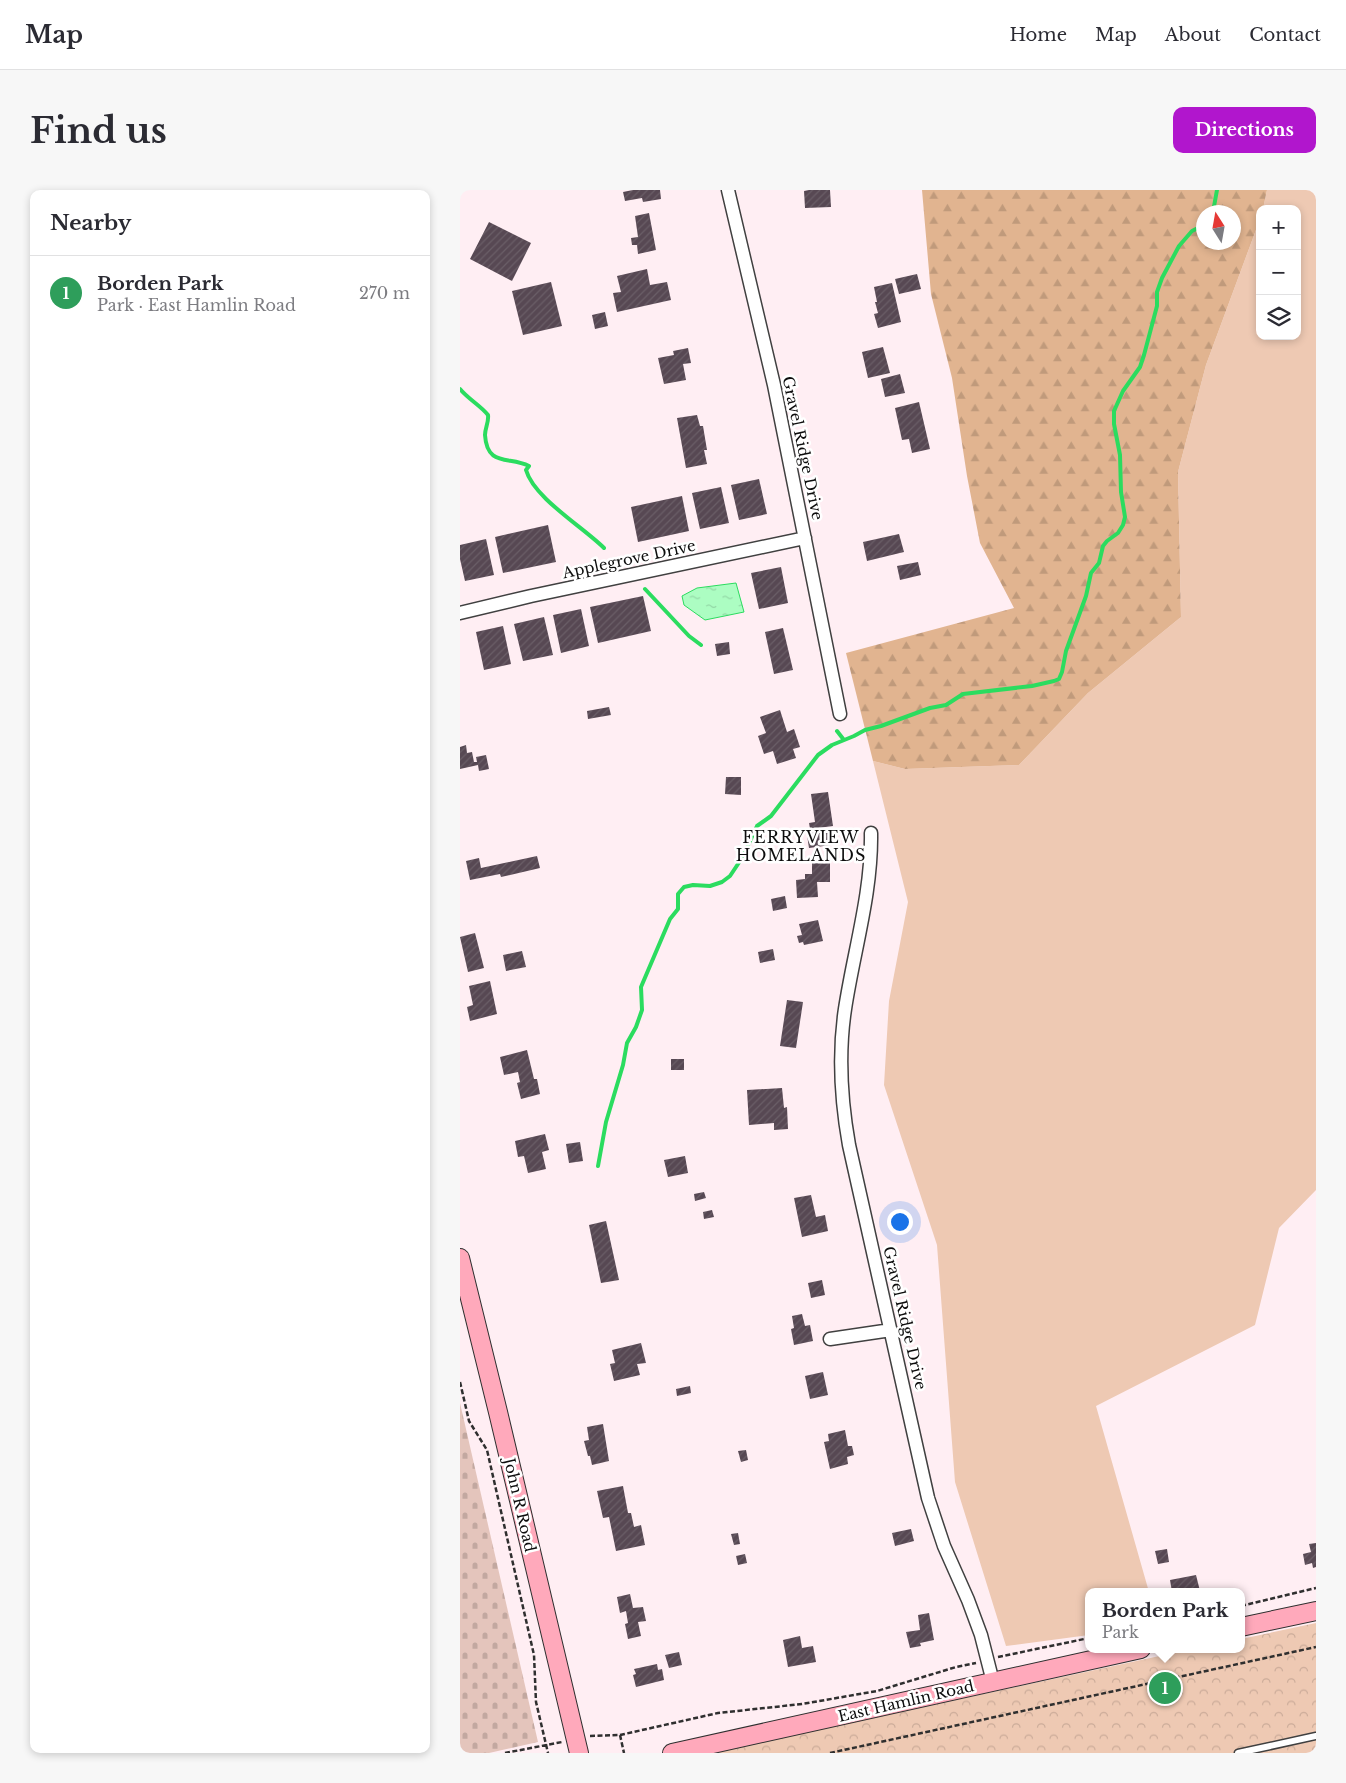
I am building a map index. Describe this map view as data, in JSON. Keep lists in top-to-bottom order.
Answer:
{
  "streets": {
    "street": [
      "Gravel Ridge Drive",
      "Applegrove Drive",
      "John R Road",
      "East Hamlin Road"
    ]
  },
  "crossings": [
    ["Gravel Ridge Drive", "Applegrove Drive"],
    ["Gravel Ridge Drive", "East Hamlin Road"]
  ],
  "districts": ["FERRYVIEW HOMELANDS"],
  "north": "top",
  "page": {
    "header": "Map",
    "nav": [
      "Home",
      "Map",
      "About",
      "Contact"
    ],
    "buttons": "Directions",
    "title": "Find us",
    "heading": "Nearby",
    "map_buttons": ["+", "−"],
    "list": [
      {
        "mark": "1",
        "name": "Borden Park",
        "note": "Park · East Hamlin Road",
        "value": "270 m"
      }
    ],
    "popup": ["Borden Park", "Park"],
    "pins": "1"
  }
}
